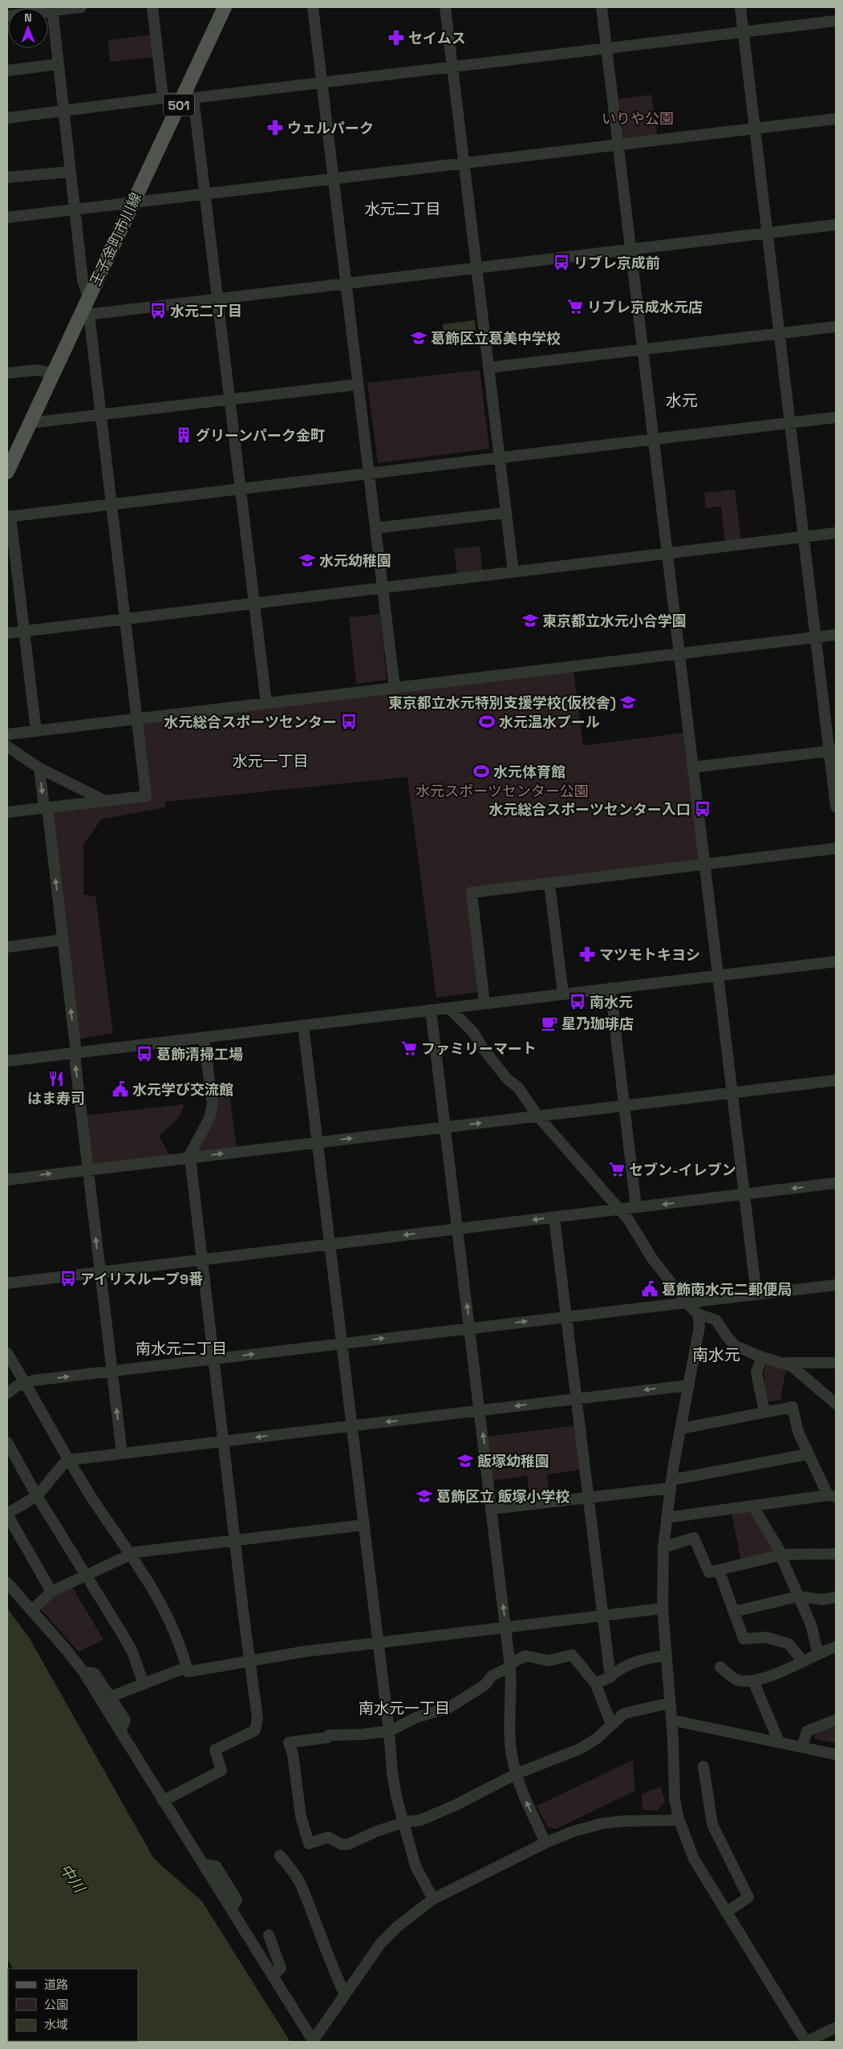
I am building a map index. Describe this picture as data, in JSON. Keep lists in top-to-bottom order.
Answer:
{
  "streets": {
    "main road": ["501", "王子金町市川線"]
  },
  "districts": [
    "水元二丁目",
    "水元",
    "水元一丁目",
    "南水元二丁目",
    "南水元",
    "南水元一丁目"
  ],
  "water": ["中川"],
  "parks": ["いりや公園", "水元スポーツセンター公園"],
  "places": {
    "pharmacy": ["セイムス", "ウェルパーク", "マツモトキヨシ"],
    "bus stop": [
      "リブレ京成前",
      "水元二丁目",
      "水元総合スポーツセンター",
      "水元総合スポーツセンター入口",
      "南水元",
      "葛飾清掃工場",
      "アイリスループ9番"
    ],
    "supermarket": ["リブレ京成水元店", "ファミリーマート", "セブン-イレブン"],
    "school or university": [
      "葛飾区立葛美中学校",
      "水元幼稚園",
      "東京都立水元小合学園",
      "東京都立水元特別支援学校(仮校舎)",
      "飯塚幼稚園",
      "葛飾区立 飯塚小学校"
    ],
    "building": ["グリーンパーク金町"],
    "sports": ["水元温水プール", "水元体育館"],
    "cafe": ["星乃珈琲店"],
    "restaurant": ["はま寿司"],
    "public building": ["水元学び交流館", "葛飾南水元二郵便局"]
  },
  "legend": ["道路", "公園", "水域"],
  "north": "top"
}
